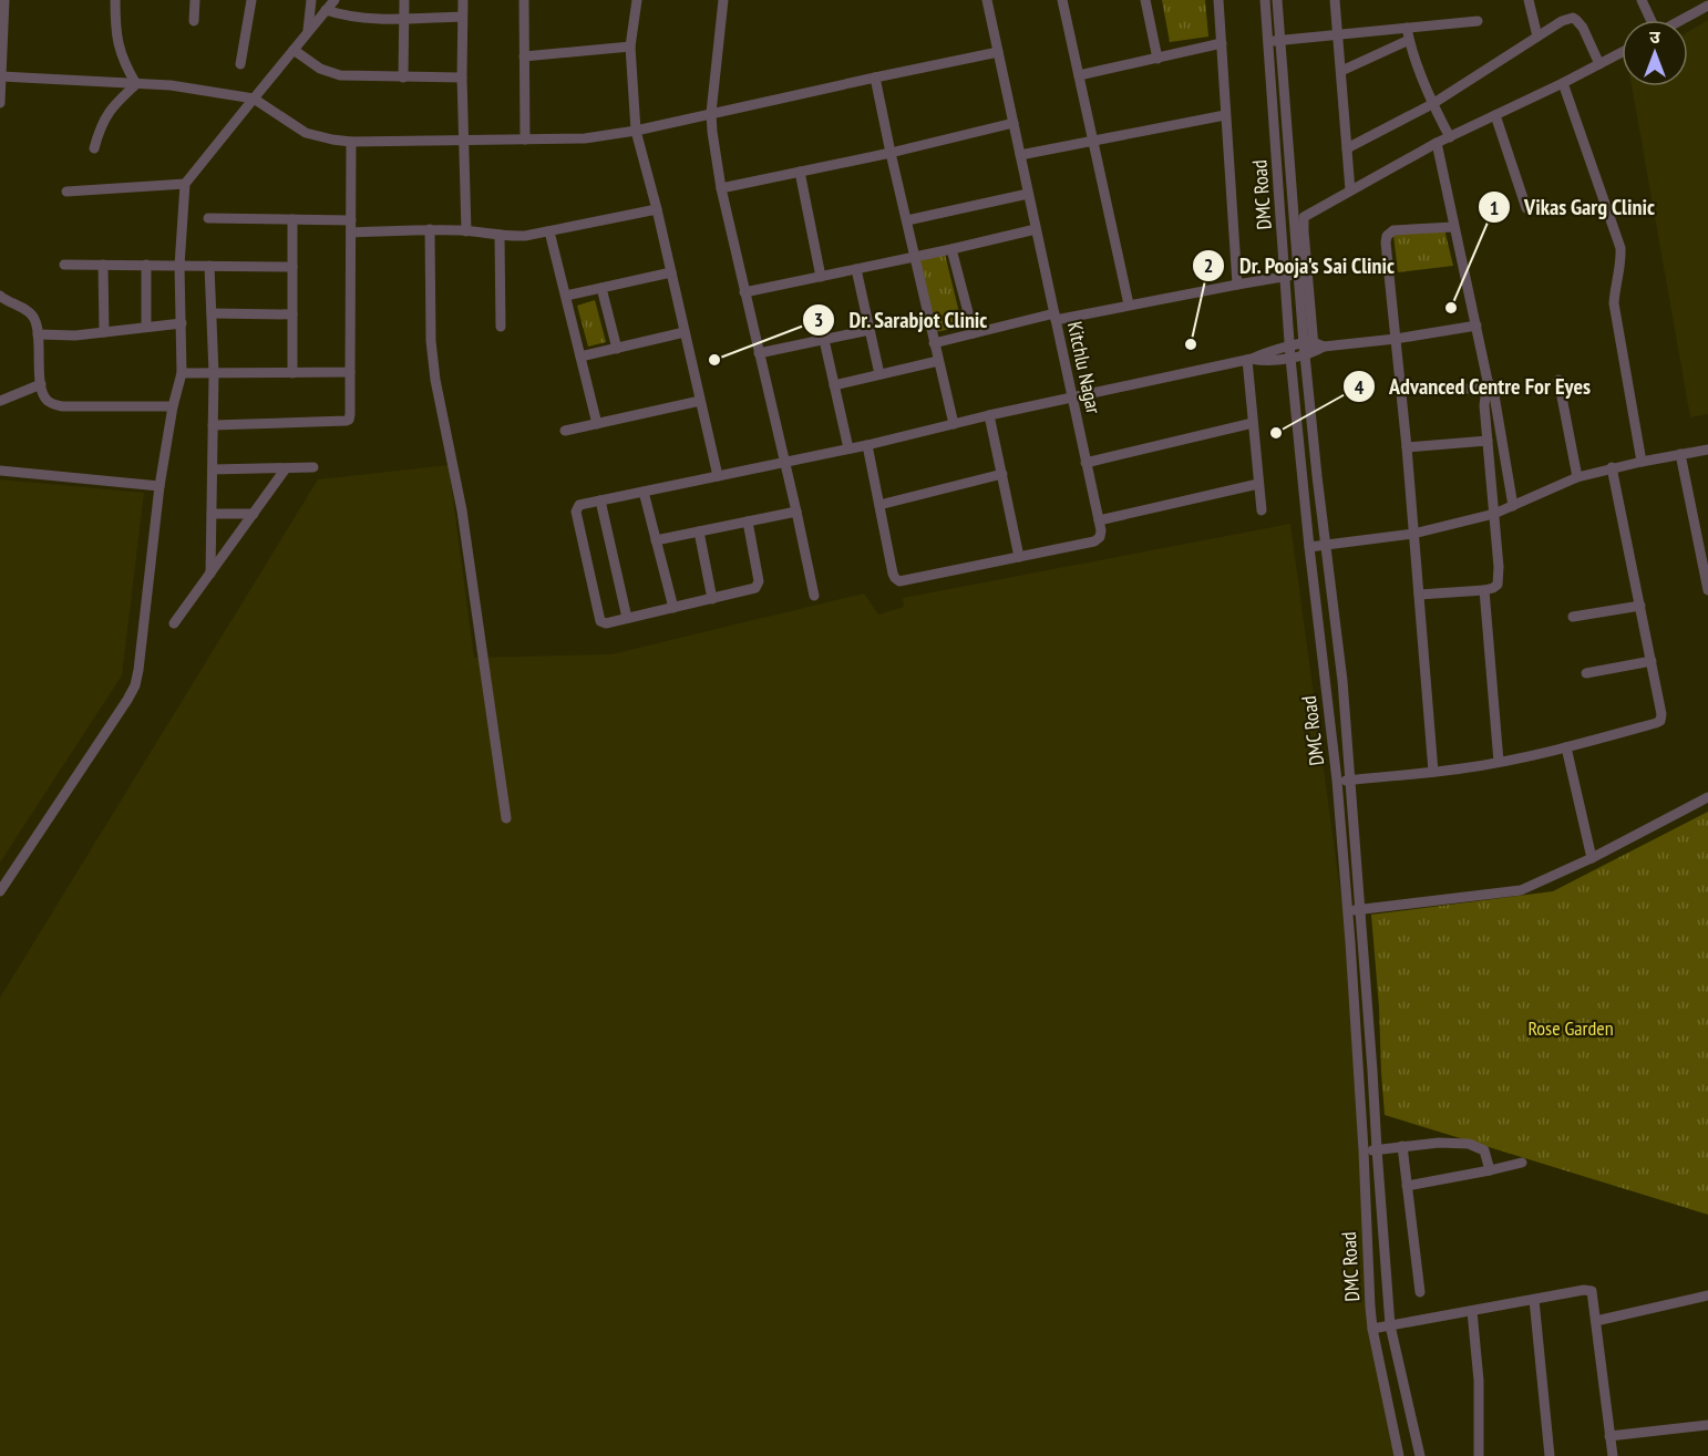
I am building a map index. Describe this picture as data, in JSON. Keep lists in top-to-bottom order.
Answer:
{
  "streets": {
    "street": ["DMC Road", "Kitchlu Nagar"]
  },
  "parks": ["Rose Garden"],
  "places": [
    "Vikas Garg Clinic",
    "Dr. Pooja's Sai Clinic",
    "Dr. Sarabjot Clinic",
    "Advanced Centre For Eyes"
  ],
  "north": "top"
}
